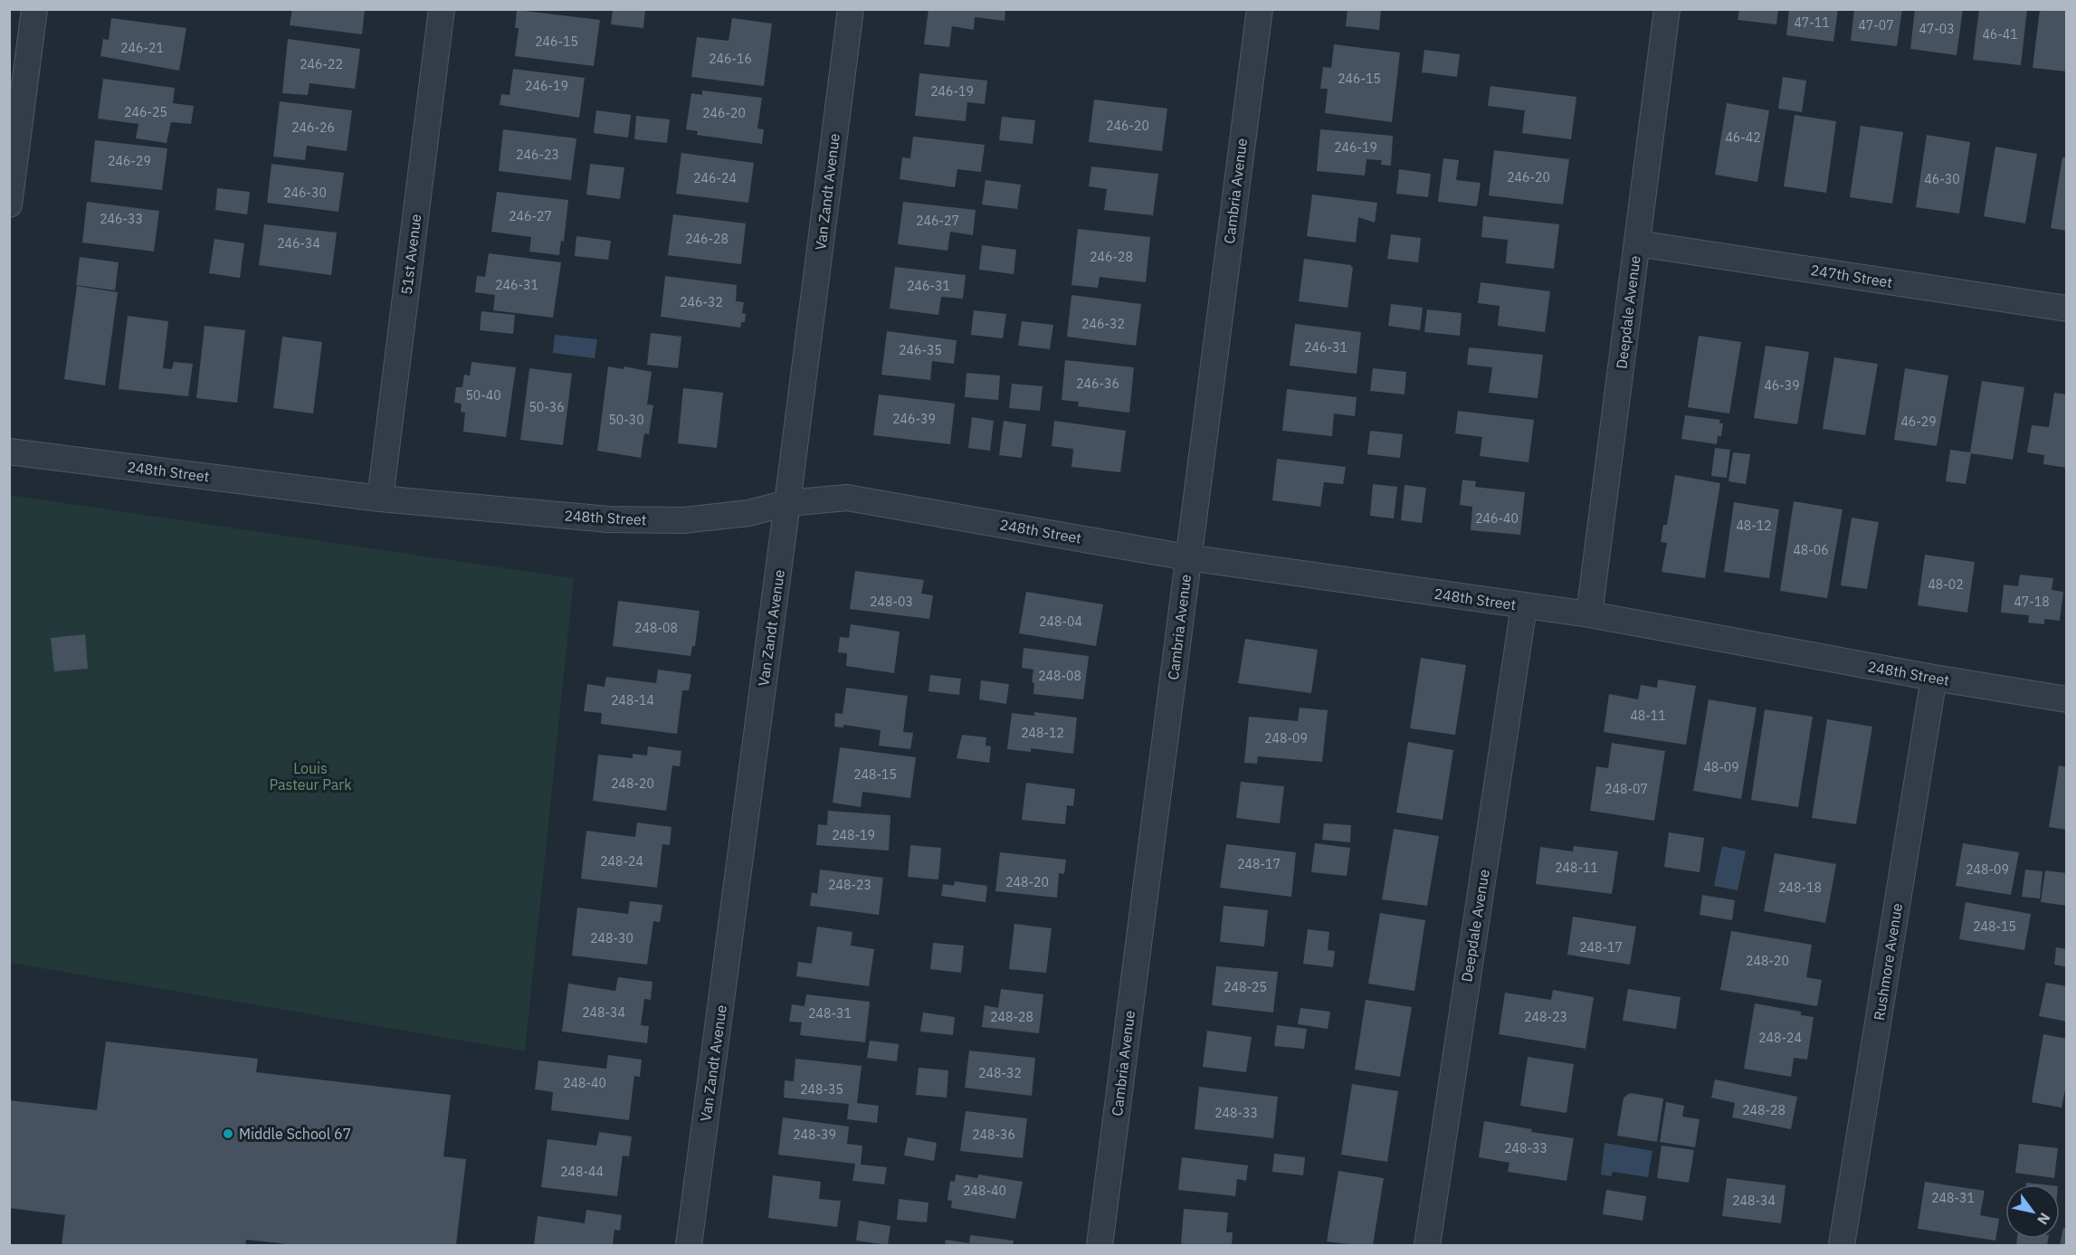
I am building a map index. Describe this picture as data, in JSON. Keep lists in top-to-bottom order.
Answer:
{
  "streets": {
    "street": [
      "Cambria Avenue",
      "Van Zandt Avenue",
      "51st Avenue",
      "247th Street",
      "Deepdale Avenue",
      "248th Street",
      "Rushmore Avenue"
    ]
  },
  "crossings": [
    ["Cambria Avenue", "248th Street"],
    ["Van Zandt Avenue", "248th Street"],
    ["51st Avenue", "248th Street"],
    ["247th Street", "Deepdale Avenue"],
    ["Deepdale Avenue", "248th Street"],
    ["248th Street", "Rushmore Avenue"]
  ],
  "parks": ["Louis Pasteur Park"],
  "places": ["Middle School 67"],
  "house_numbers": [
    "47-11",
    "47-07",
    "47-03",
    "46-41",
    "246-15",
    "246-21",
    "246-16",
    "246-22",
    "246-15",
    "246-19",
    "246-19",
    "246-25",
    "246-20",
    "246-20",
    "246-26",
    "46-42",
    "246-19",
    "246-23",
    "246-29",
    "246-20",
    "246-24",
    "46-30",
    "246-30",
    "246-27",
    "246-33",
    "246-27",
    "246-28",
    "246-34",
    "246-28",
    "246-31",
    "246-31",
    "246-32",
    "246-32",
    "246-31",
    "246-35",
    "246-36",
    "46-39",
    "50-40",
    "50-36",
    "246-39",
    "50-30",
    "46-29",
    "246-40",
    "48-12",
    "48-06",
    "48-02",
    "248-03",
    "47-18",
    "248-04",
    "248-08",
    "248-08",
    "248-14",
    "48-11",
    "248-12",
    "248-09",
    "48-09",
    "248-15",
    "248-20",
    "248-07",
    "248-19",
    "248-24",
    "248-17",
    "248-11",
    "248-09",
    "248-20",
    "248-23",
    "248-18",
    "248-15",
    "248-30",
    "248-17",
    "248-20",
    "248-25",
    "248-34",
    "248-31",
    "248-28",
    "248-23",
    "248-24",
    "248-32",
    "248-40",
    "248-35",
    "248-28",
    "248-33",
    "248-39",
    "248-36",
    "248-33",
    "248-44",
    "248-40",
    "248-31",
    "248-34"
  ],
  "north": "bottom right"
}
